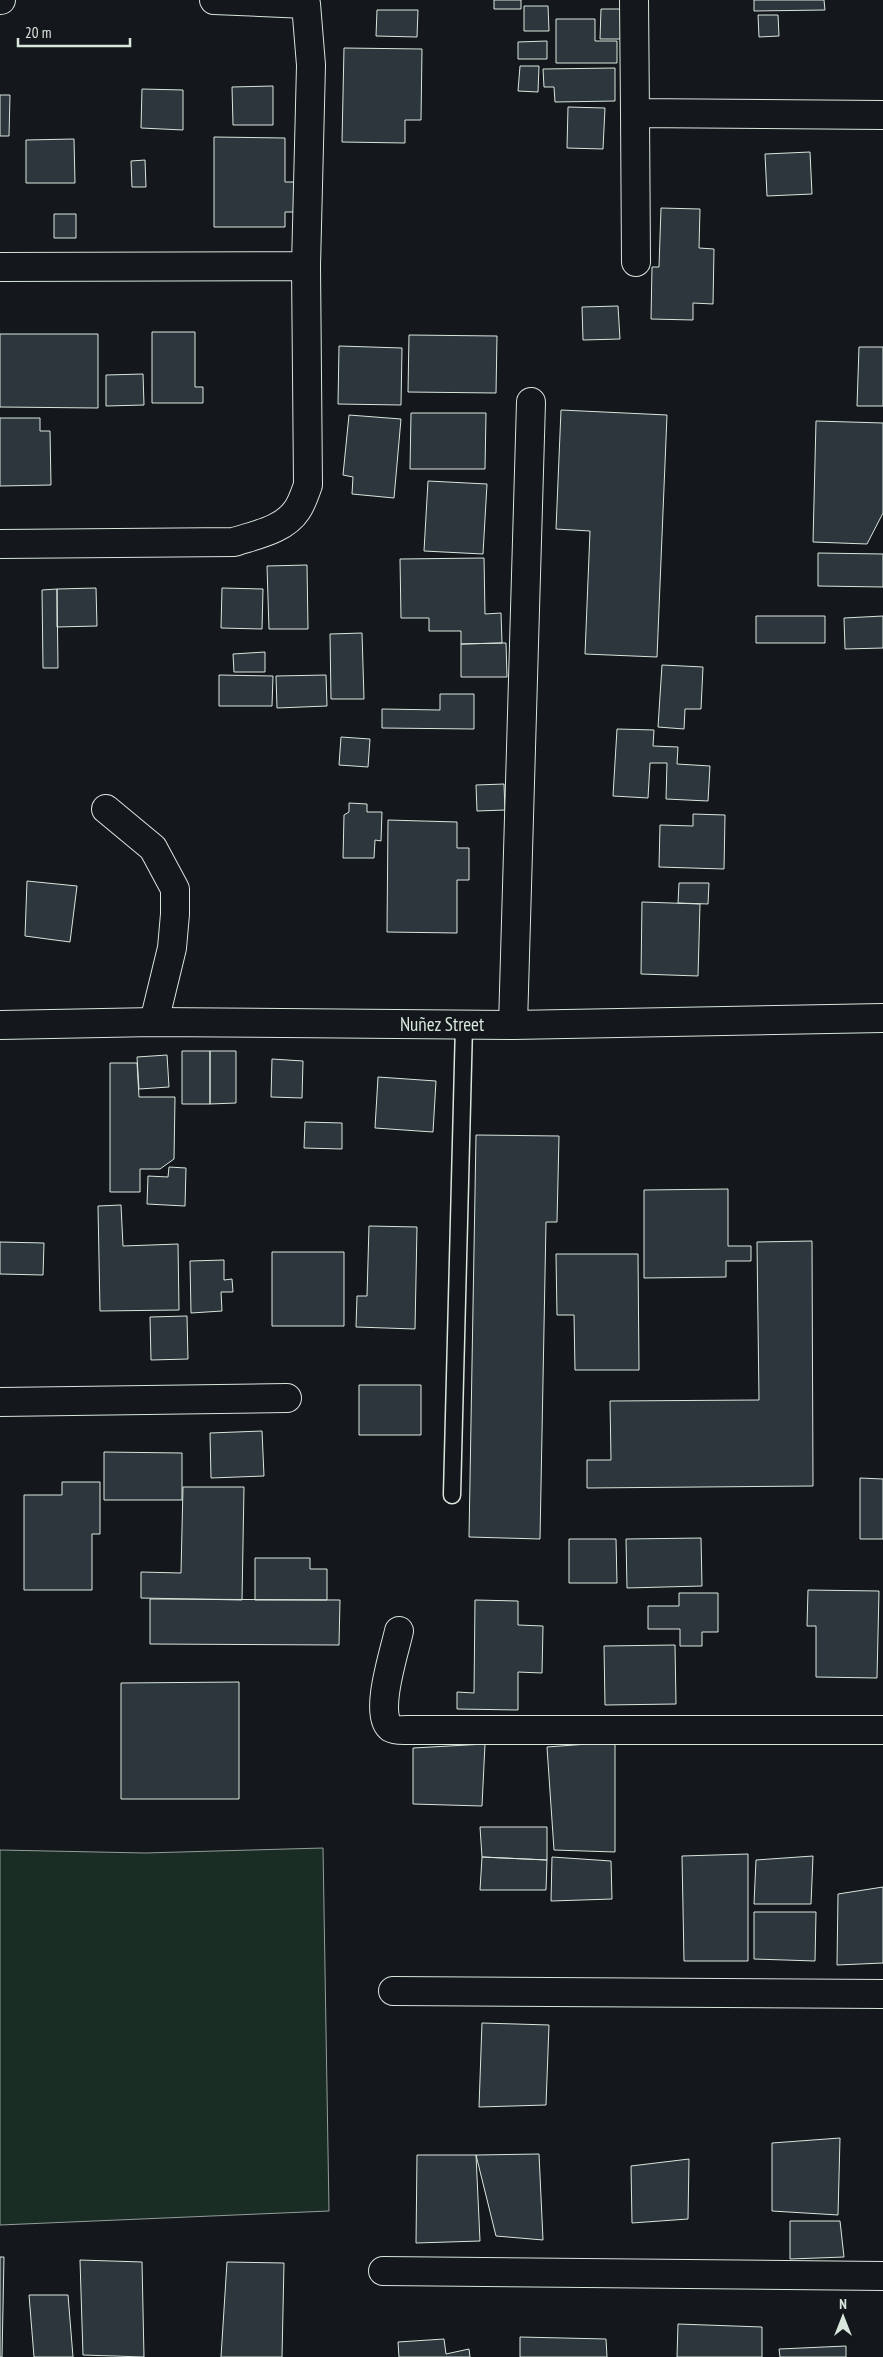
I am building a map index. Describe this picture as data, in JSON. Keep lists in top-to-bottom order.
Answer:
{
  "streets": {
    "street": ["Nuñez Street"]
  },
  "scale_bar": "20 m",
  "north": "top"
}
